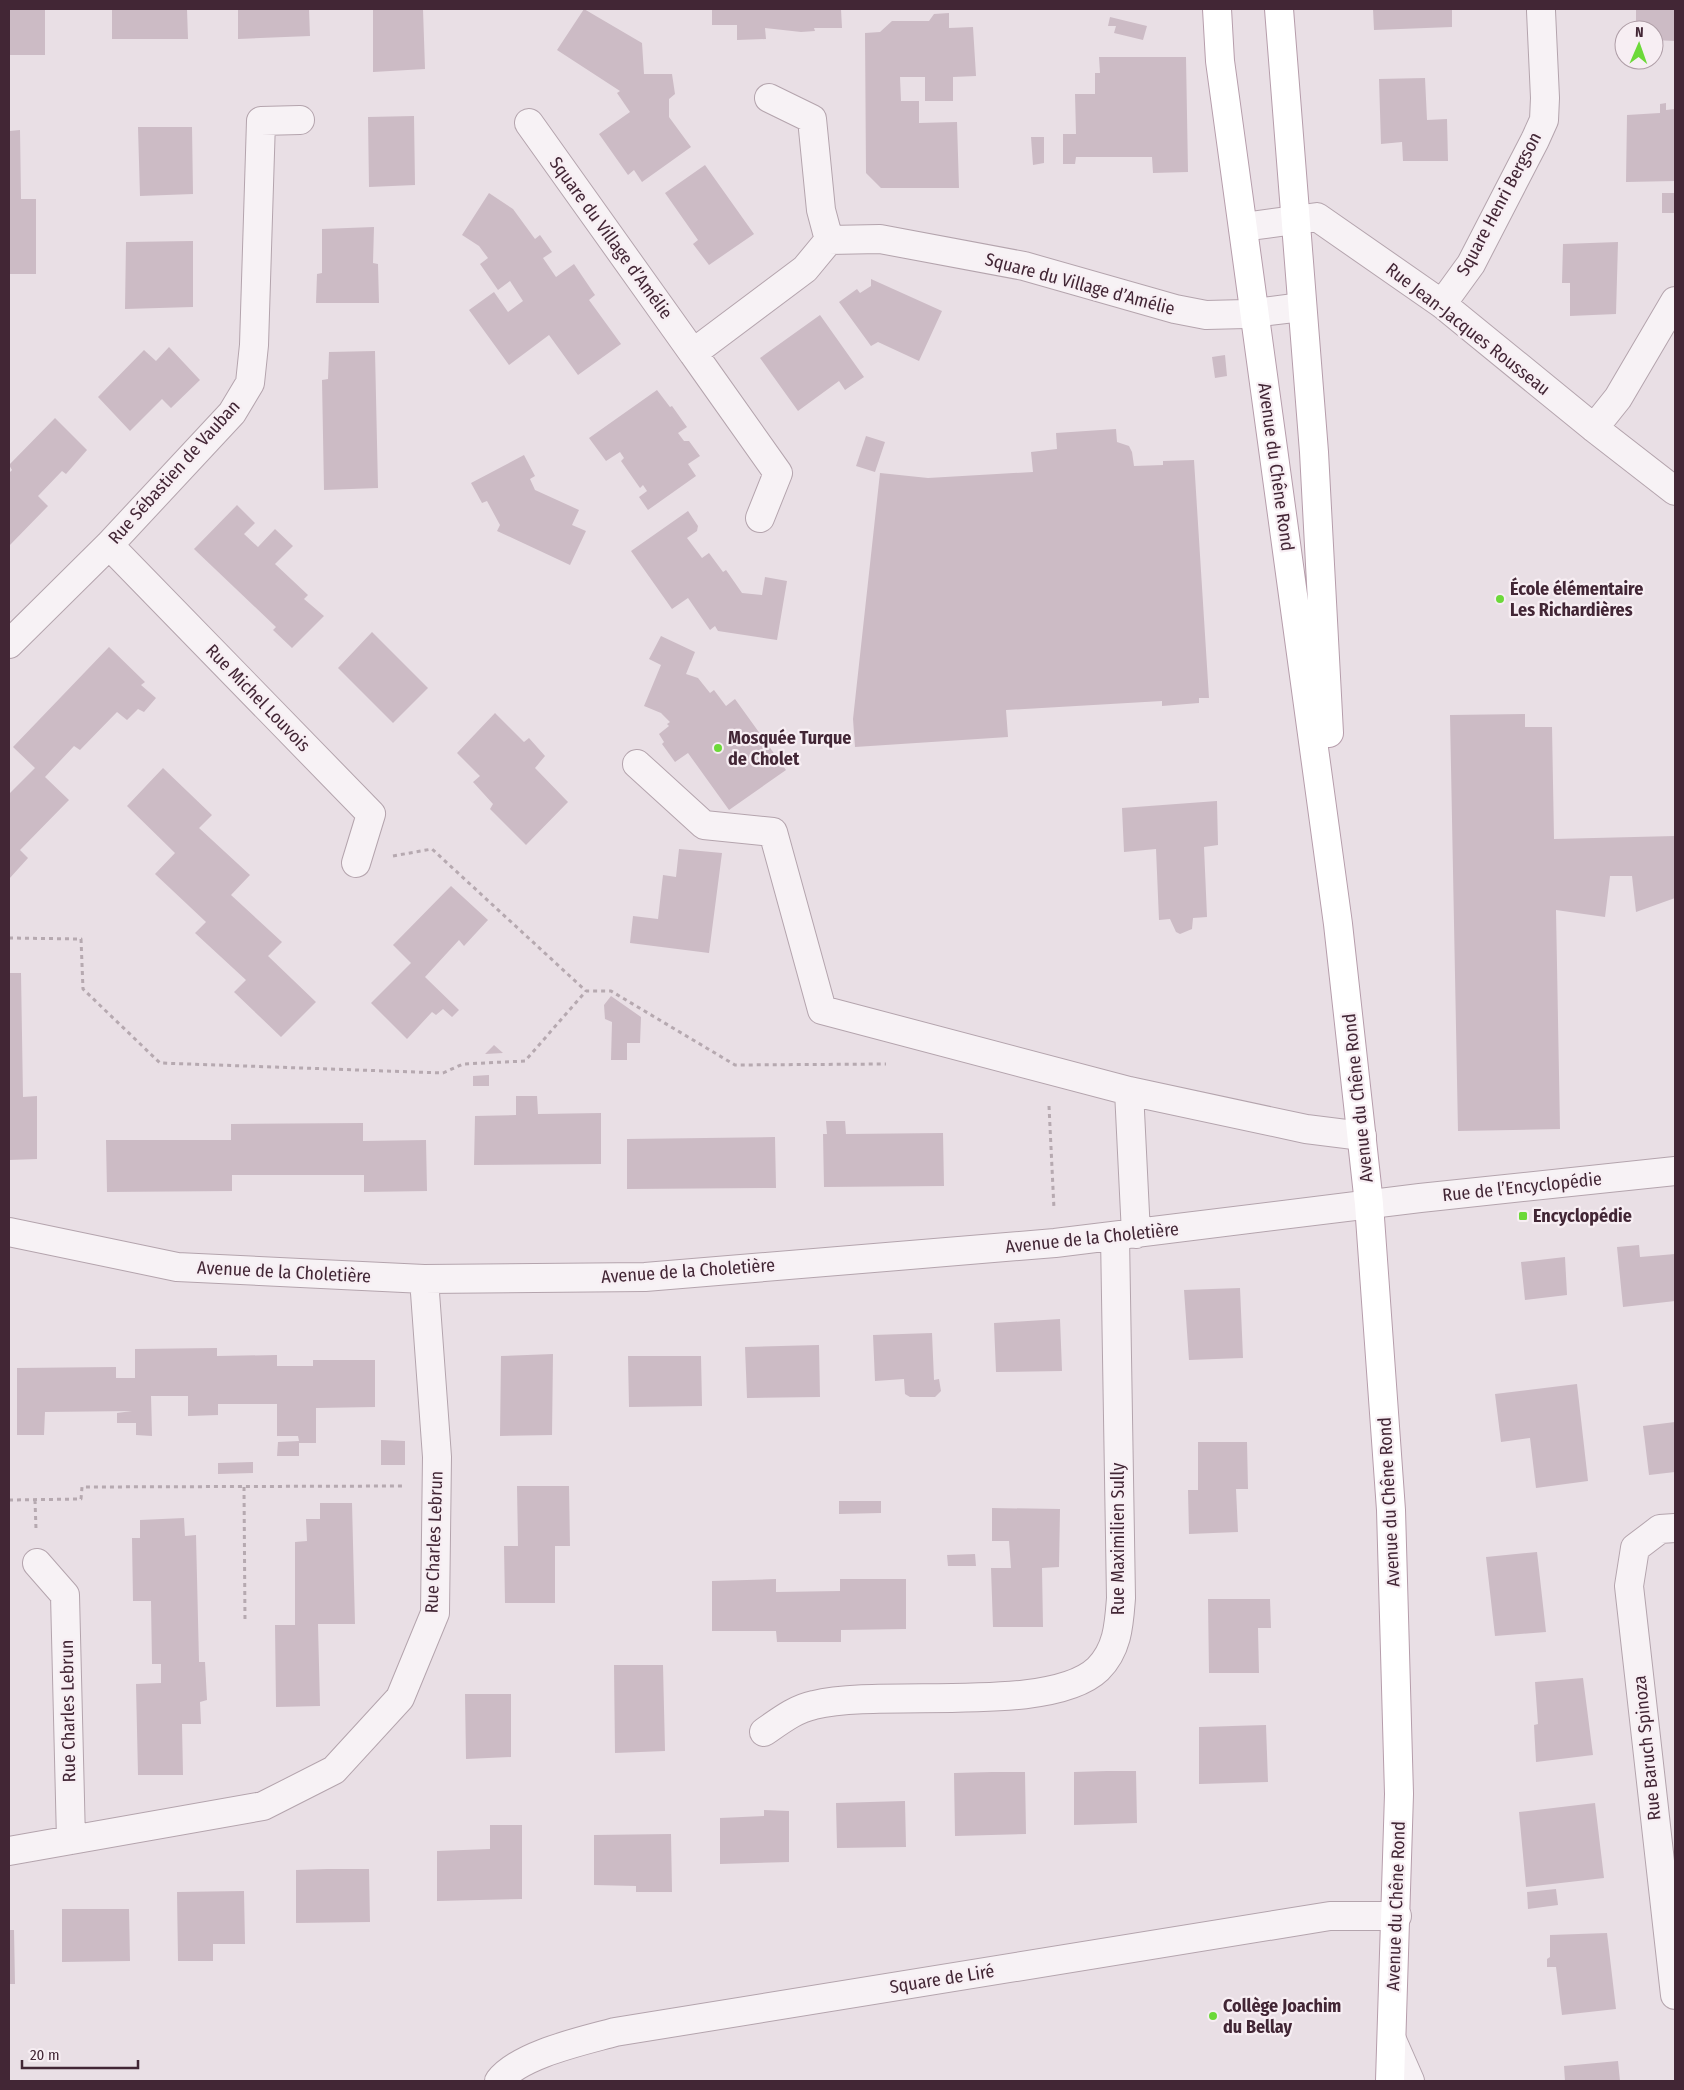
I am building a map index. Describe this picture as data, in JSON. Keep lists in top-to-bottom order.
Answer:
{
  "streets": {
    "main road": ["Avenue du Chêne Rond"],
    "street": [
      "Square Henri Bergson",
      "Square du Village d’Amélie",
      "Rue Jean-Jacques Rousseau",
      "Rue Sébastien de Vauban",
      "Rue Michel Louvois",
      "Rue de l’Encyclopédie",
      "Avenue de la Choletière",
      "Rue Maximilien Sully",
      "Rue Charles Lebrun",
      "Rue Baruch Spinoza",
      "Square de Liré"
    ]
  },
  "crossings": [
    ["Square Henri Bergson", "Rue Jean-Jacques Rousseau"],
    ["Square du Village d’Amélie", "Avenue du Chêne Rond"],
    ["Rue Jean-Jacques Rousseau", "Avenue du Chêne Rond"],
    ["Avenue du Chêne Rond", "Rue de l’Encyclopédie"],
    ["Avenue du Chêne Rond", "Avenue de la Choletière"],
    ["Avenue du Chêne Rond", "Square de Liré"],
    ["Rue Sébastien de Vauban", "Rue Michel Louvois"],
    ["Rue de l’Encyclopédie", "Avenue de la Choletière"],
    ["Avenue de la Choletière", "Rue Maximilien Sully"],
    ["Avenue de la Choletière", "Rue Charles Lebrun"]
  ],
  "places": {
    "other": ["École élémentaire Les Richardières", "Mosquée Turque de Cholet", "Collège Joachim du Bellay"],
    "transit": ["Encyclopédie"]
  },
  "scale_bar": "20 m",
  "north": "top"
}
